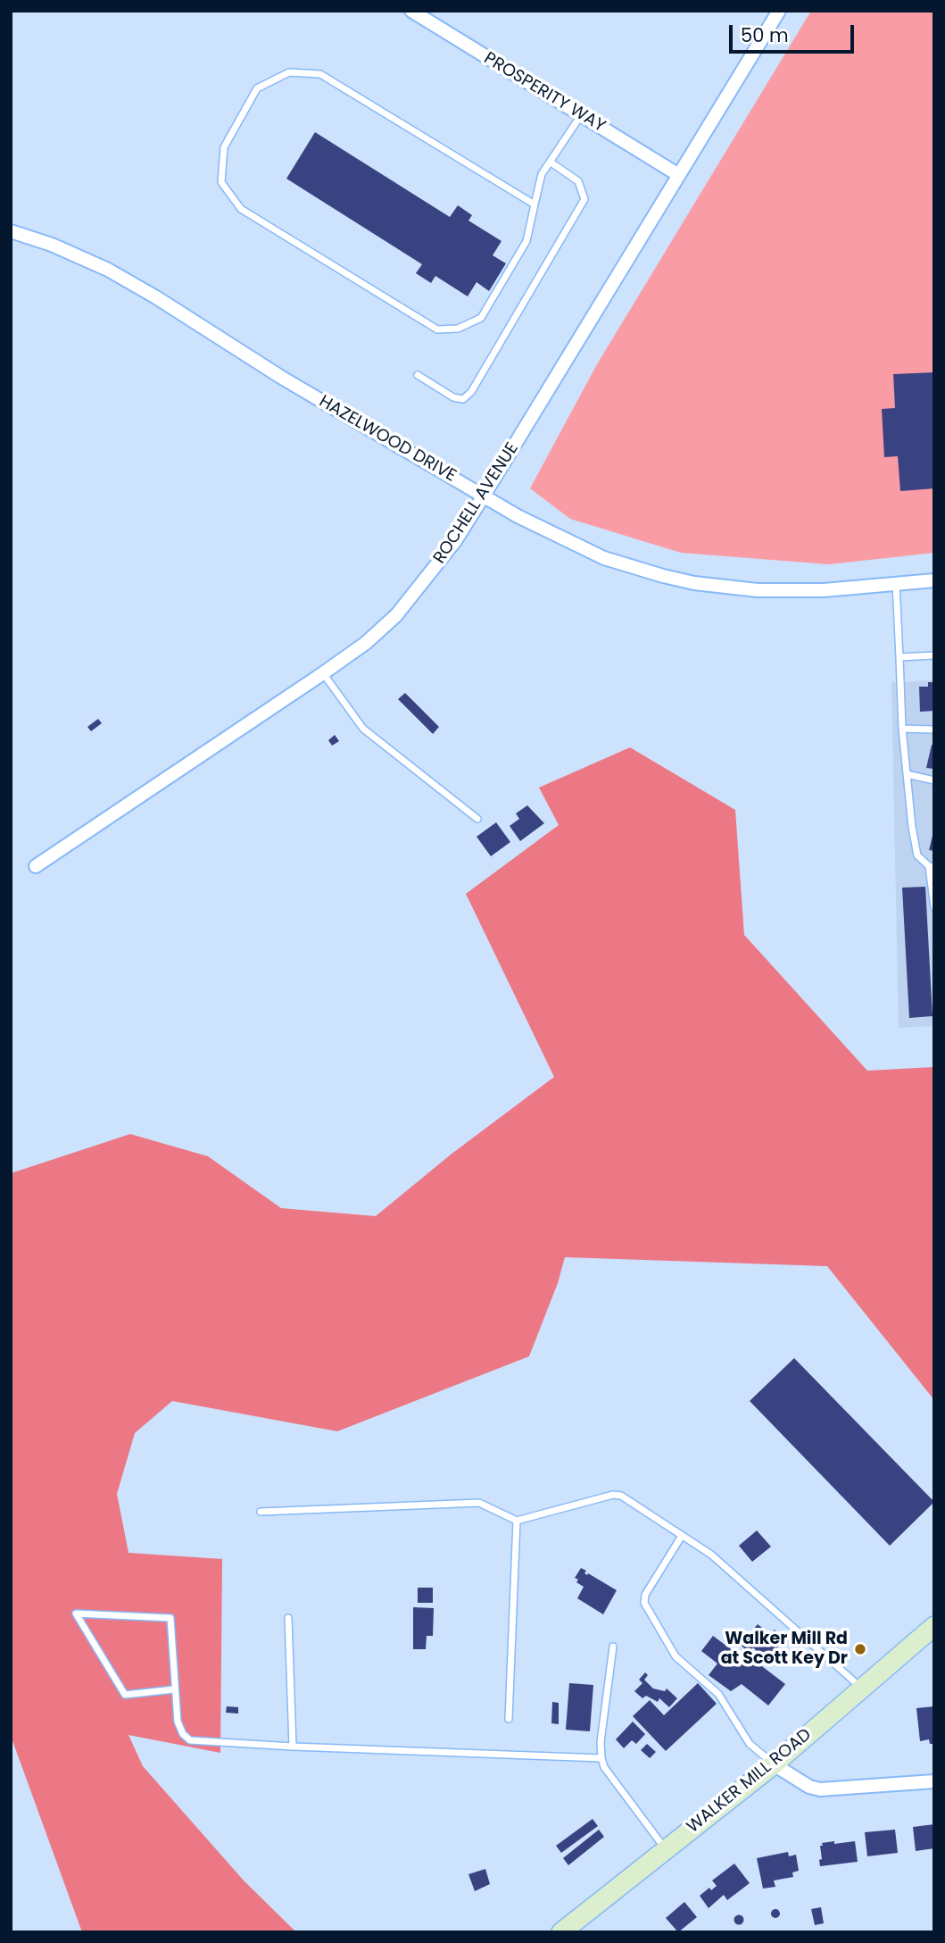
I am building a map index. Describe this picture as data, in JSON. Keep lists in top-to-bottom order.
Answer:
{
  "streets": {
    "street": [
      "PROSPERITY WAY",
      "HAZELWOOD DRIVE",
      "ROCHELL AVENUE",
      "WALKER MILL ROAD"
    ]
  },
  "crossings": [
    ["PROSPERITY WAY", "ROCHELL AVENUE"],
    ["HAZELWOOD DRIVE", "ROCHELL AVENUE"]
  ],
  "places": ["Walker Mill Rd at Scott Key Dr"],
  "scale_bar": "50 m"
}
